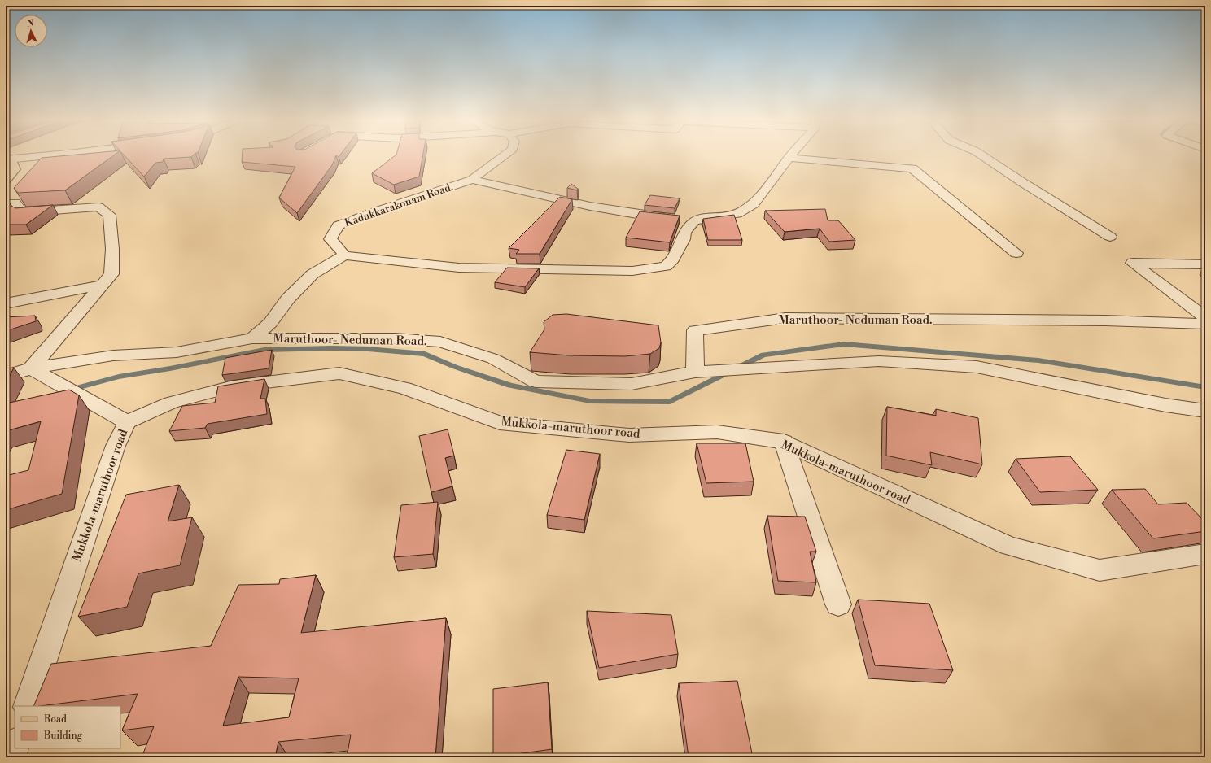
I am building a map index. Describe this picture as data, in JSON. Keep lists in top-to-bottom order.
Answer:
{
  "streets": {
    "street": ["Kadukkarakonam Road.", "Maruthoor- Neduman Road.", "Mukkola-maruthoor road"]
  },
  "legend": ["Road", "Building"],
  "north": "top"
}
